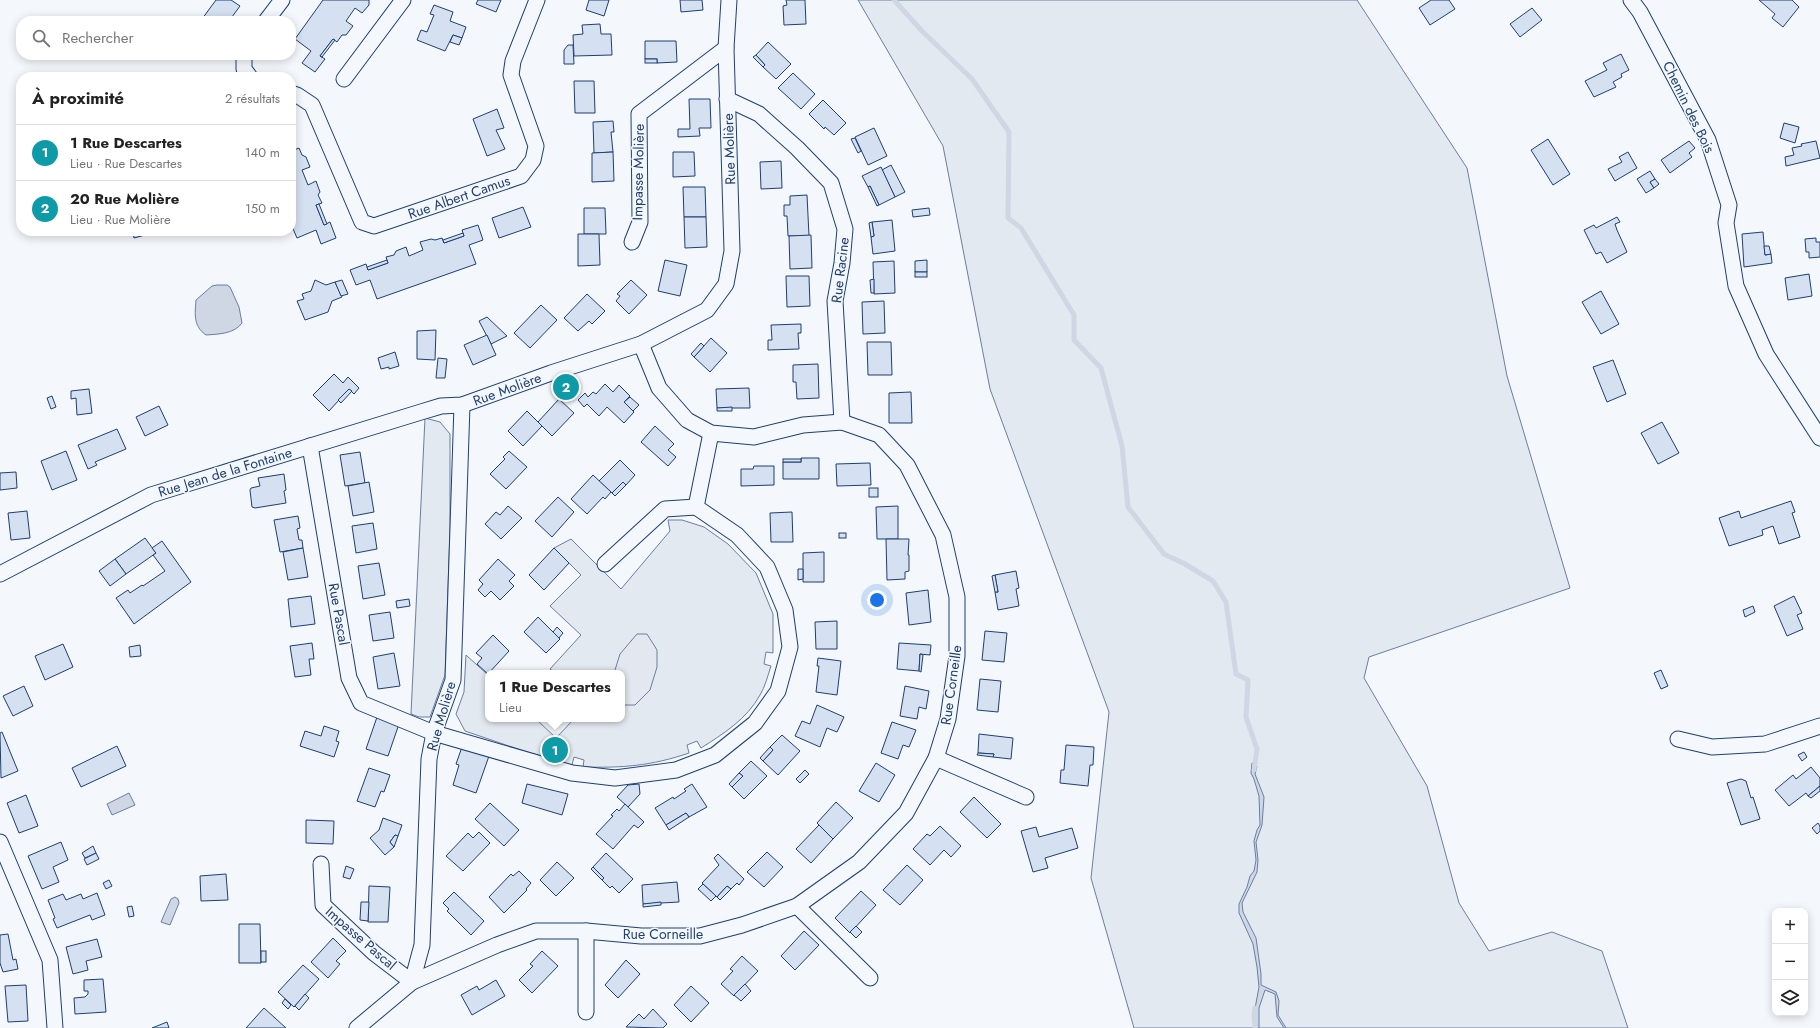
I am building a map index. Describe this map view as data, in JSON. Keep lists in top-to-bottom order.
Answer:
{
  "streets": {
    "street": [
      "Chemin des Bois",
      "Rue Molière",
      "Impasse Molière",
      "Rue Albert Camus",
      "Rue Racine",
      "Rue Jean de la Fontaine",
      "Rue Pascal",
      "Rue Corneille",
      "Impasse Pascal"
    ]
  },
  "crossings": [
    ["Rue Molière", "Impasse Molière"],
    ["Rue Molière", "Rue Racine"],
    ["Rue Molière", "Rue Jean de la Fontaine"],
    ["Rue Molière", "Rue Pascal"],
    ["Rue Molière", "Rue Corneille"],
    ["Rue Molière", "Impasse Pascal"],
    ["Rue Racine", "Rue Corneille"],
    ["Rue Jean de la Fontaine", "Rue Pascal"],
    ["Rue Corneille", "Impasse Pascal"]
  ],
  "page": {
    "search": "Rechercher",
    "heading": ["À proximité", "2 résultats"],
    "list": [
      {
        "mark": "1",
        "name": "1 Rue Descartes",
        "note": "Lieu · Rue Descartes",
        "value": "140 m"
      },
      {
        "mark": "2",
        "name": "20 Rue Molière",
        "note": "Lieu · Rue Molière",
        "value": "150 m"
      }
    ],
    "pins": ["2", "1"],
    "popup": ["1 Rue Descartes", "Lieu"],
    "map_buttons": ["+", "−"]
  }
}
